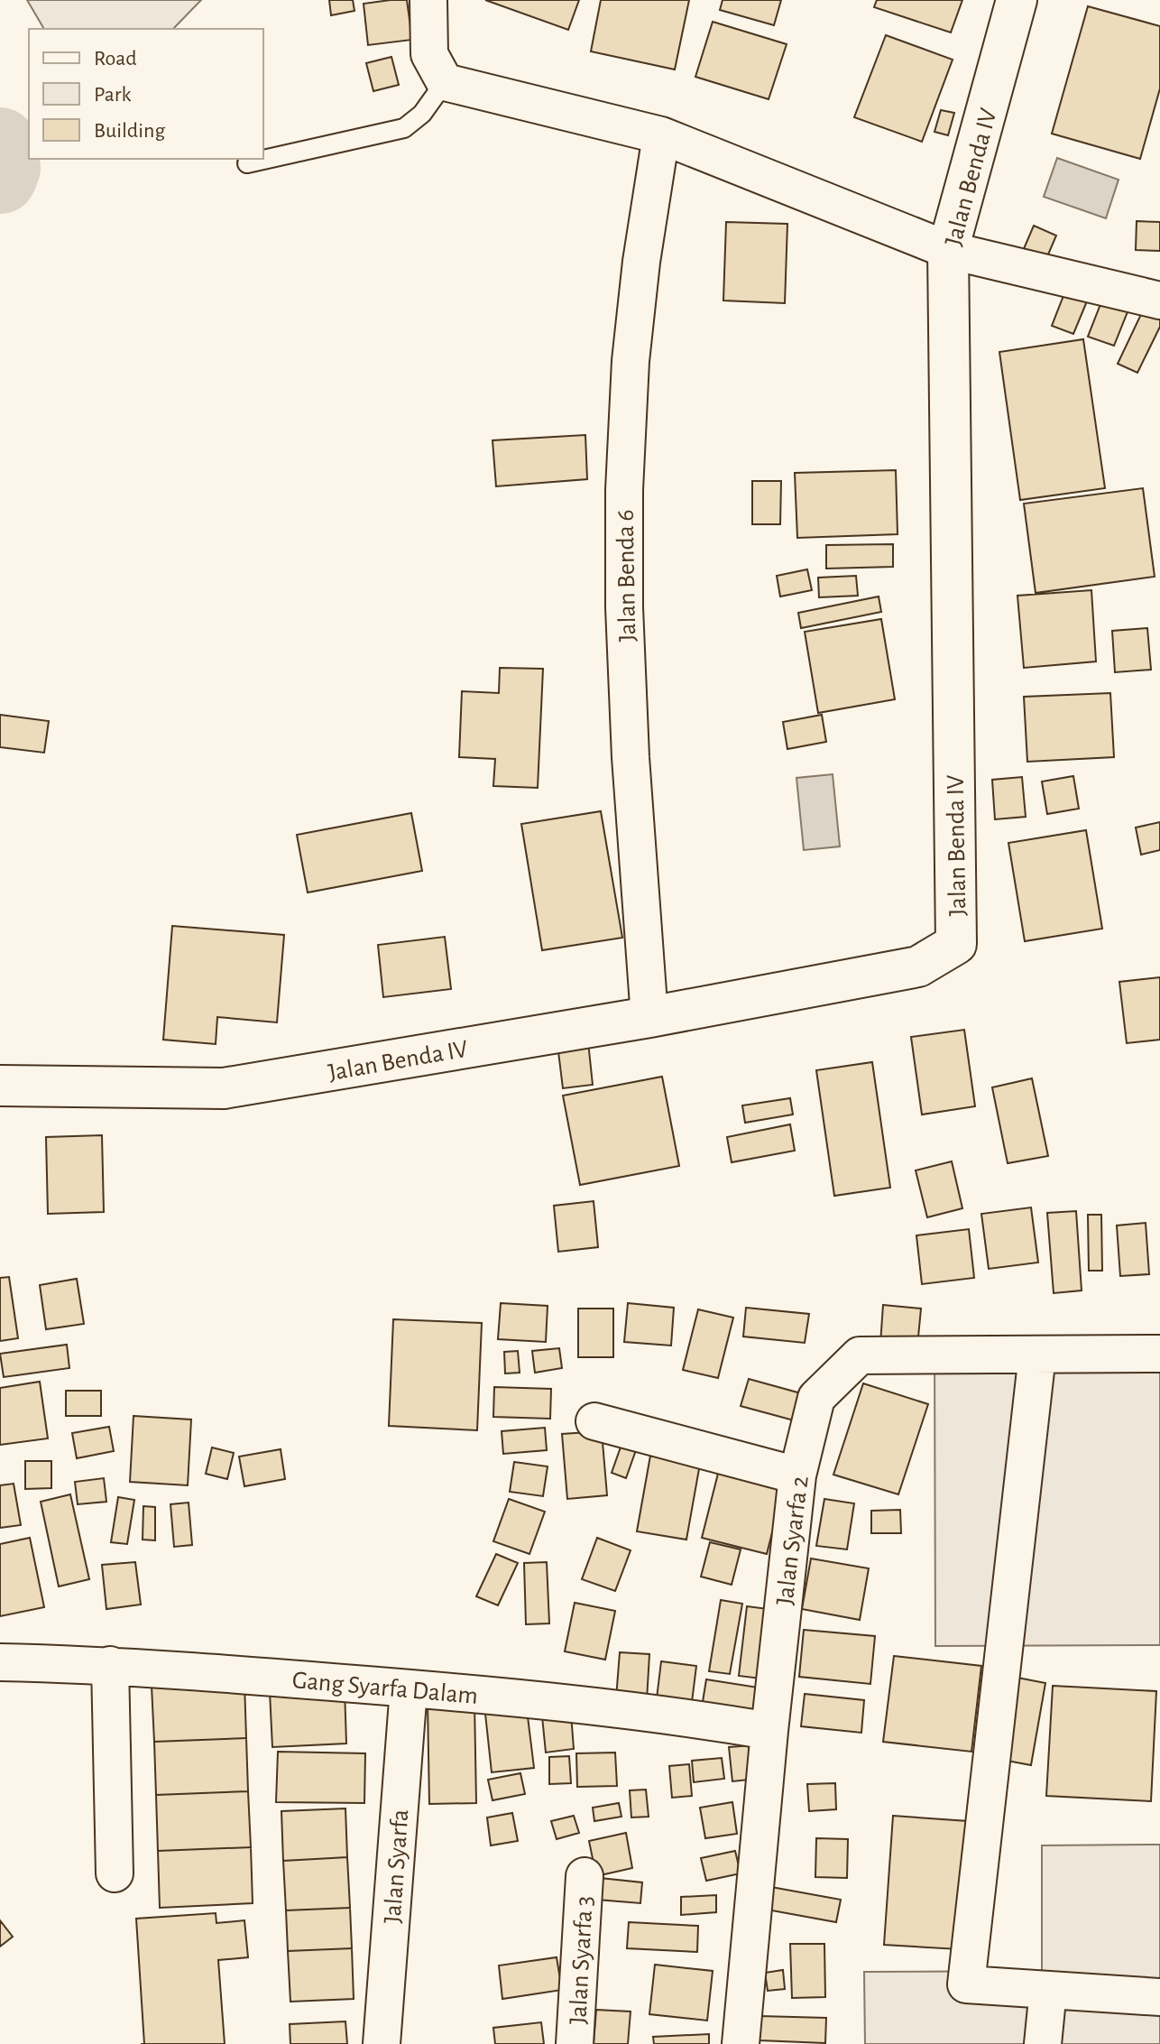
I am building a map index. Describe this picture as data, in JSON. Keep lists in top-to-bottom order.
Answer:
{
  "streets": {
    "street": [
      "Jalan Benda IV",
      "Jalan Benda 6",
      "Jalan Syarfa 2",
      "Gang Syarfa Dalam",
      "Jalan Syarfa",
      "Jalan Syarfa 3"
    ]
  },
  "crossings": [
    ["Jalan Benda IV", "Jalan Benda 6"],
    ["Jalan Syarfa 2", "Gang Syarfa Dalam"],
    ["Gang Syarfa Dalam", "Jalan Syarfa"]
  ],
  "legend": ["Road", "Park", "Building"]
}
